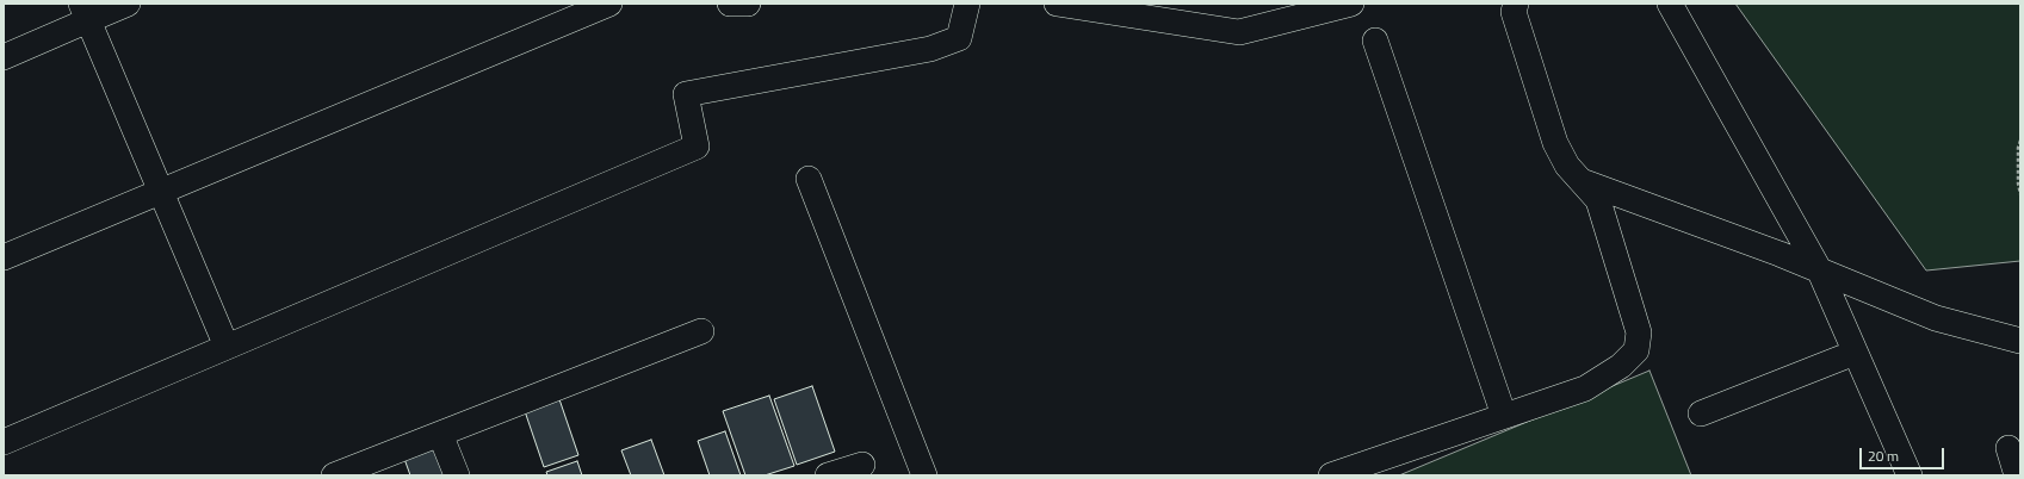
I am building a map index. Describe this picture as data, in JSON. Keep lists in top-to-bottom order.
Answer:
{
  "scale_bar": "20 m"
}
